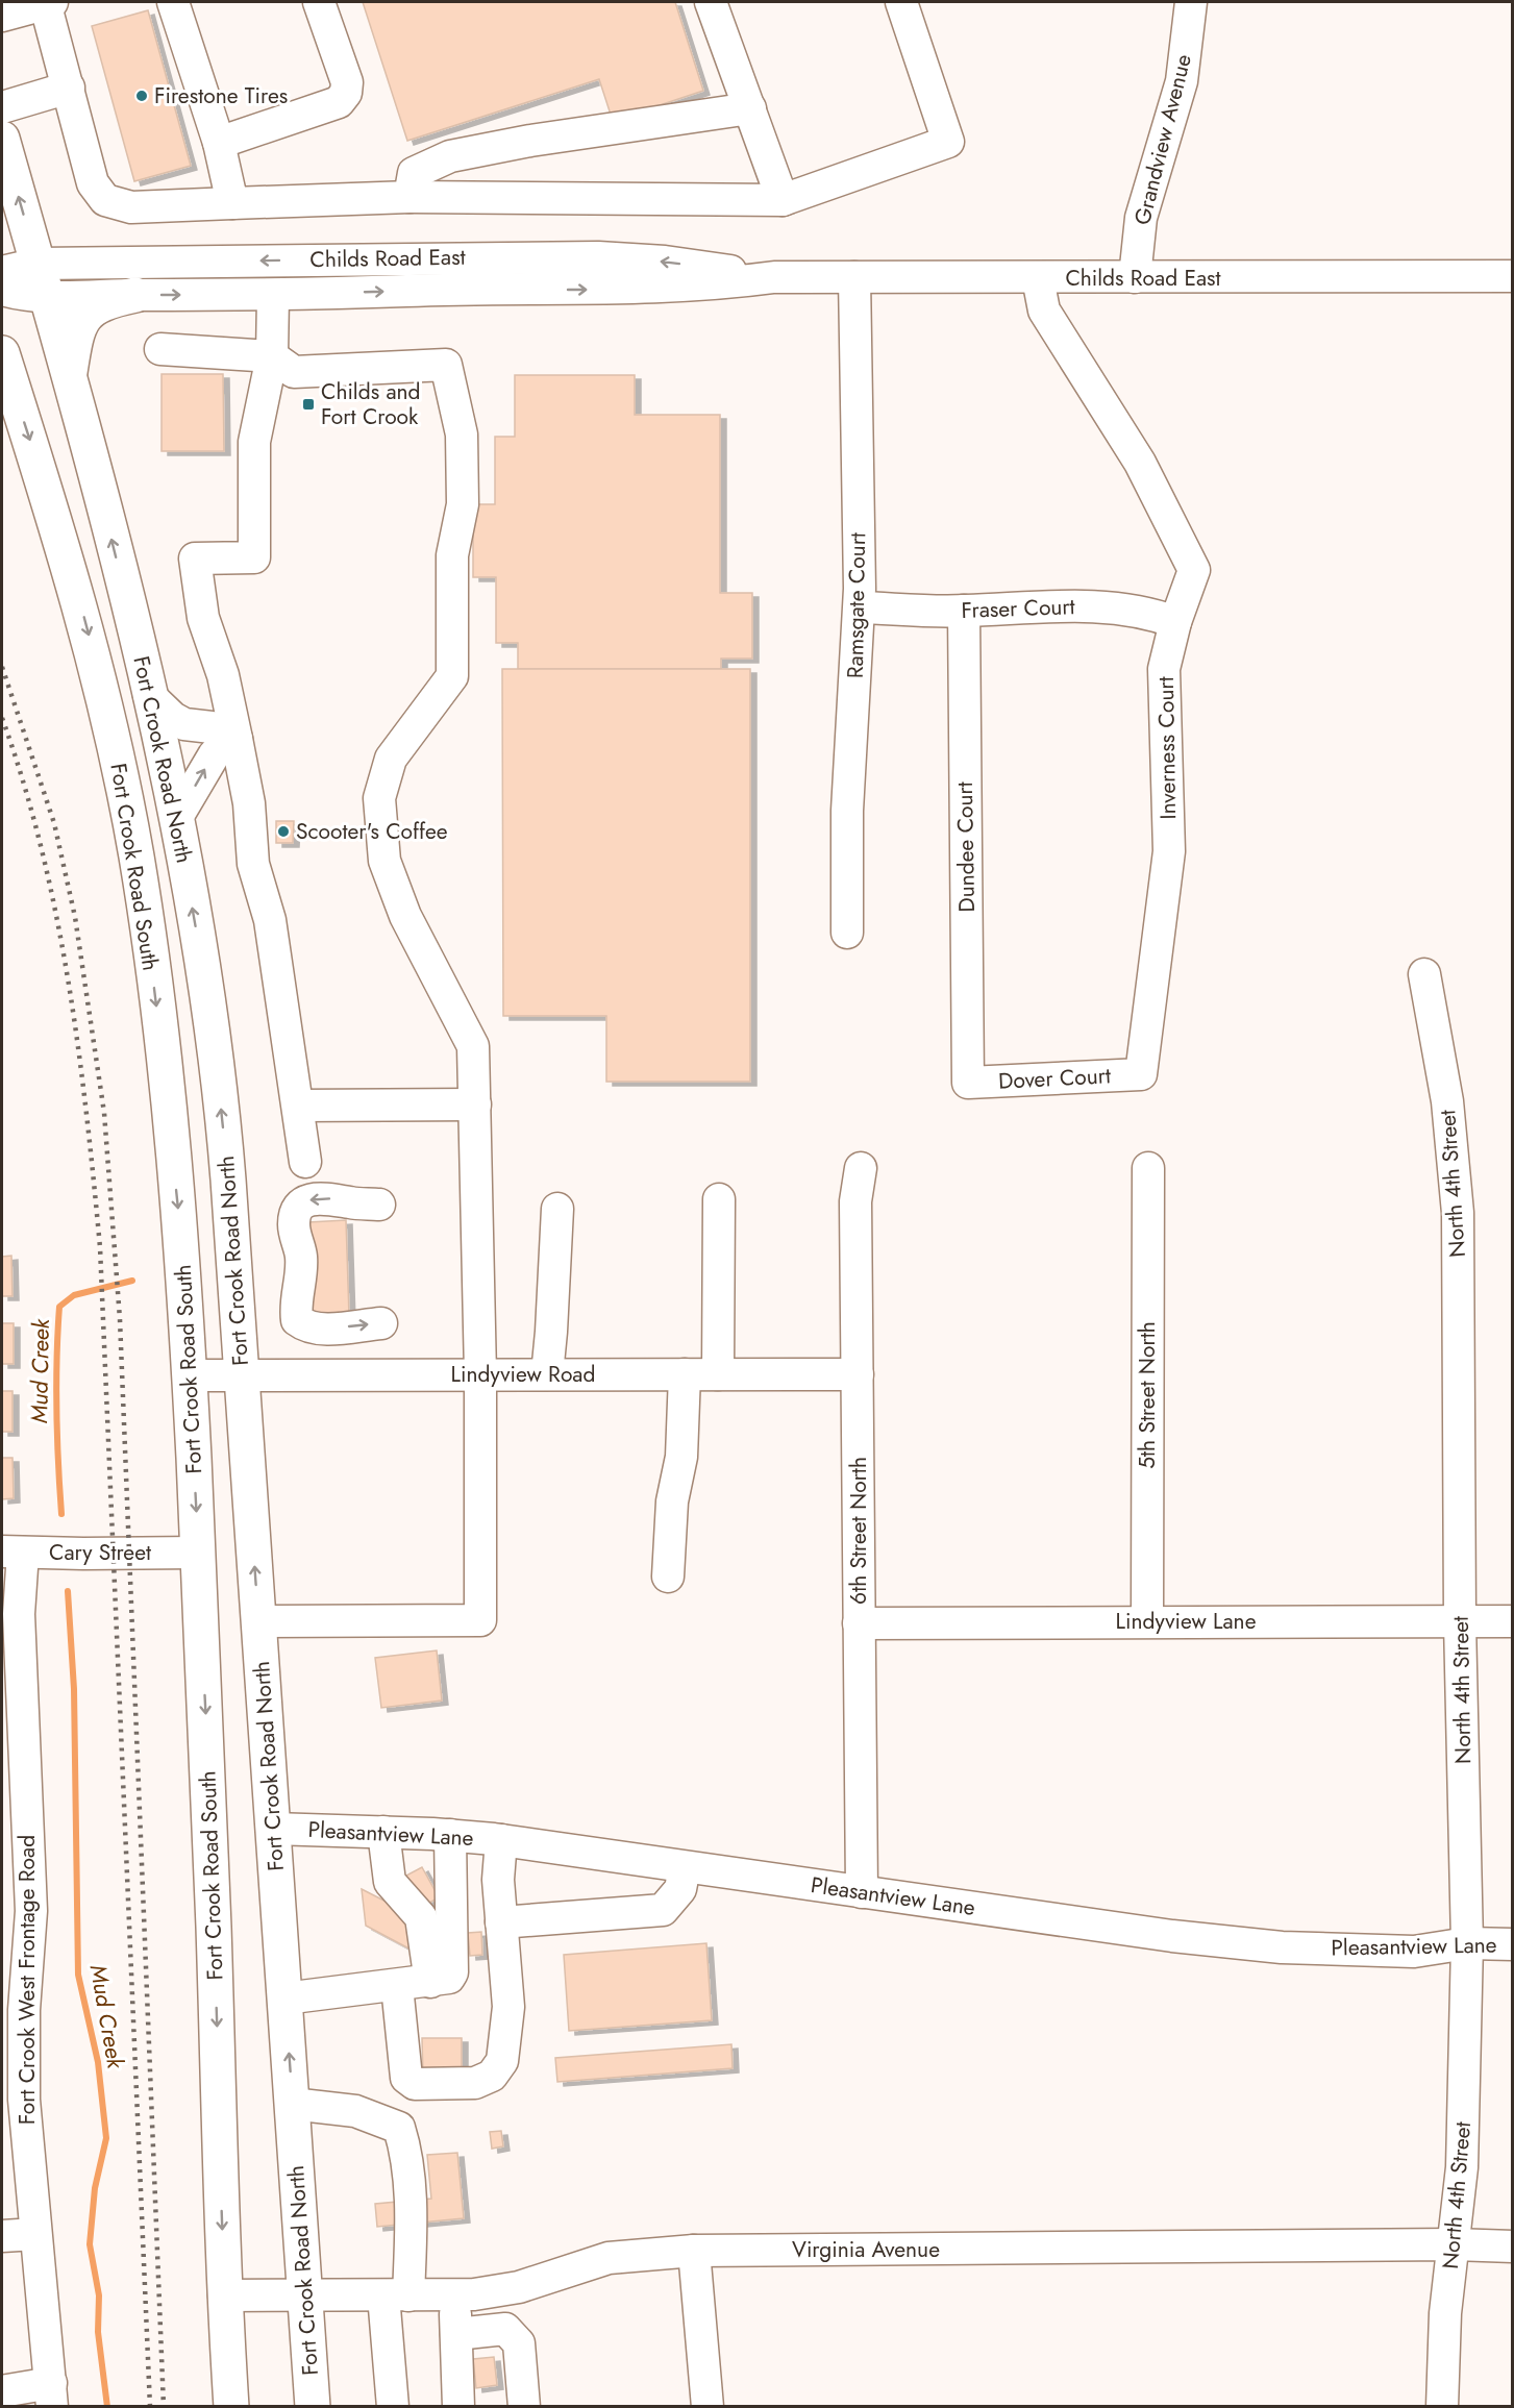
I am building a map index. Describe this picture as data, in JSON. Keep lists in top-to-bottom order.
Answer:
{
  "streets": {
    "main road": ["Fort Crook Road North", "Fort Crook Road South"],
    "street": [
      "Grandview Avenue",
      "Childs Road East",
      "Ramsgate Court",
      "Fraser Court",
      "Inverness Court",
      "Dundee Court",
      "Dover Court",
      "North 4th Street",
      "Lindyview Road",
      "5th Street North",
      "6th Street North",
      "Cary Street",
      "Lindyview Lane",
      "Pleasantview Lane",
      "Fort Crook West Frontage Road",
      "Virginia Avenue"
    ]
  },
  "crossings": [
    ["Grandview Avenue", "Childs Road East"],
    ["Childs Road East", "Ramsgate Court"],
    ["Childs Road East", "Inverness Court"],
    ["Childs Road East", "Fort Crook Road North"],
    ["Ramsgate Court", "Fraser Court"],
    ["Fraser Court", "Inverness Court"],
    ["Fraser Court", "Dundee Court"],
    ["Inverness Court", "Dover Court"],
    ["Fort Crook Road North", "Lindyview Road"],
    ["Fort Crook Road North", "Pleasantview Lane"],
    ["Fort Crook Road North", "Virginia Avenue"],
    ["Dundee Court", "Dover Court"],
    ["Fort Crook Road South", "Lindyview Road"],
    ["Fort Crook Road South", "Cary Street"],
    ["Fort Crook Road South", "Virginia Avenue"],
    ["North 4th Street", "Lindyview Lane"],
    ["North 4th Street", "Pleasantview Lane"],
    ["North 4th Street", "Virginia Avenue"],
    ["Lindyview Road", "6th Street North"],
    ["5th Street North", "Lindyview Lane"],
    ["6th Street North", "Lindyview Lane"],
    ["6th Street North", "Pleasantview Lane"],
    ["Cary Street", "Fort Crook West Frontage Road"]
  ],
  "one_way": ["Fort Crook Road North", "Fort Crook Road South"],
  "water": ["Mud Creek"],
  "places": {
    "other": ["Firestone Tires", "Scooter's Coffee"],
    "transit": ["Childs and Fort Crook"]
  }
}
